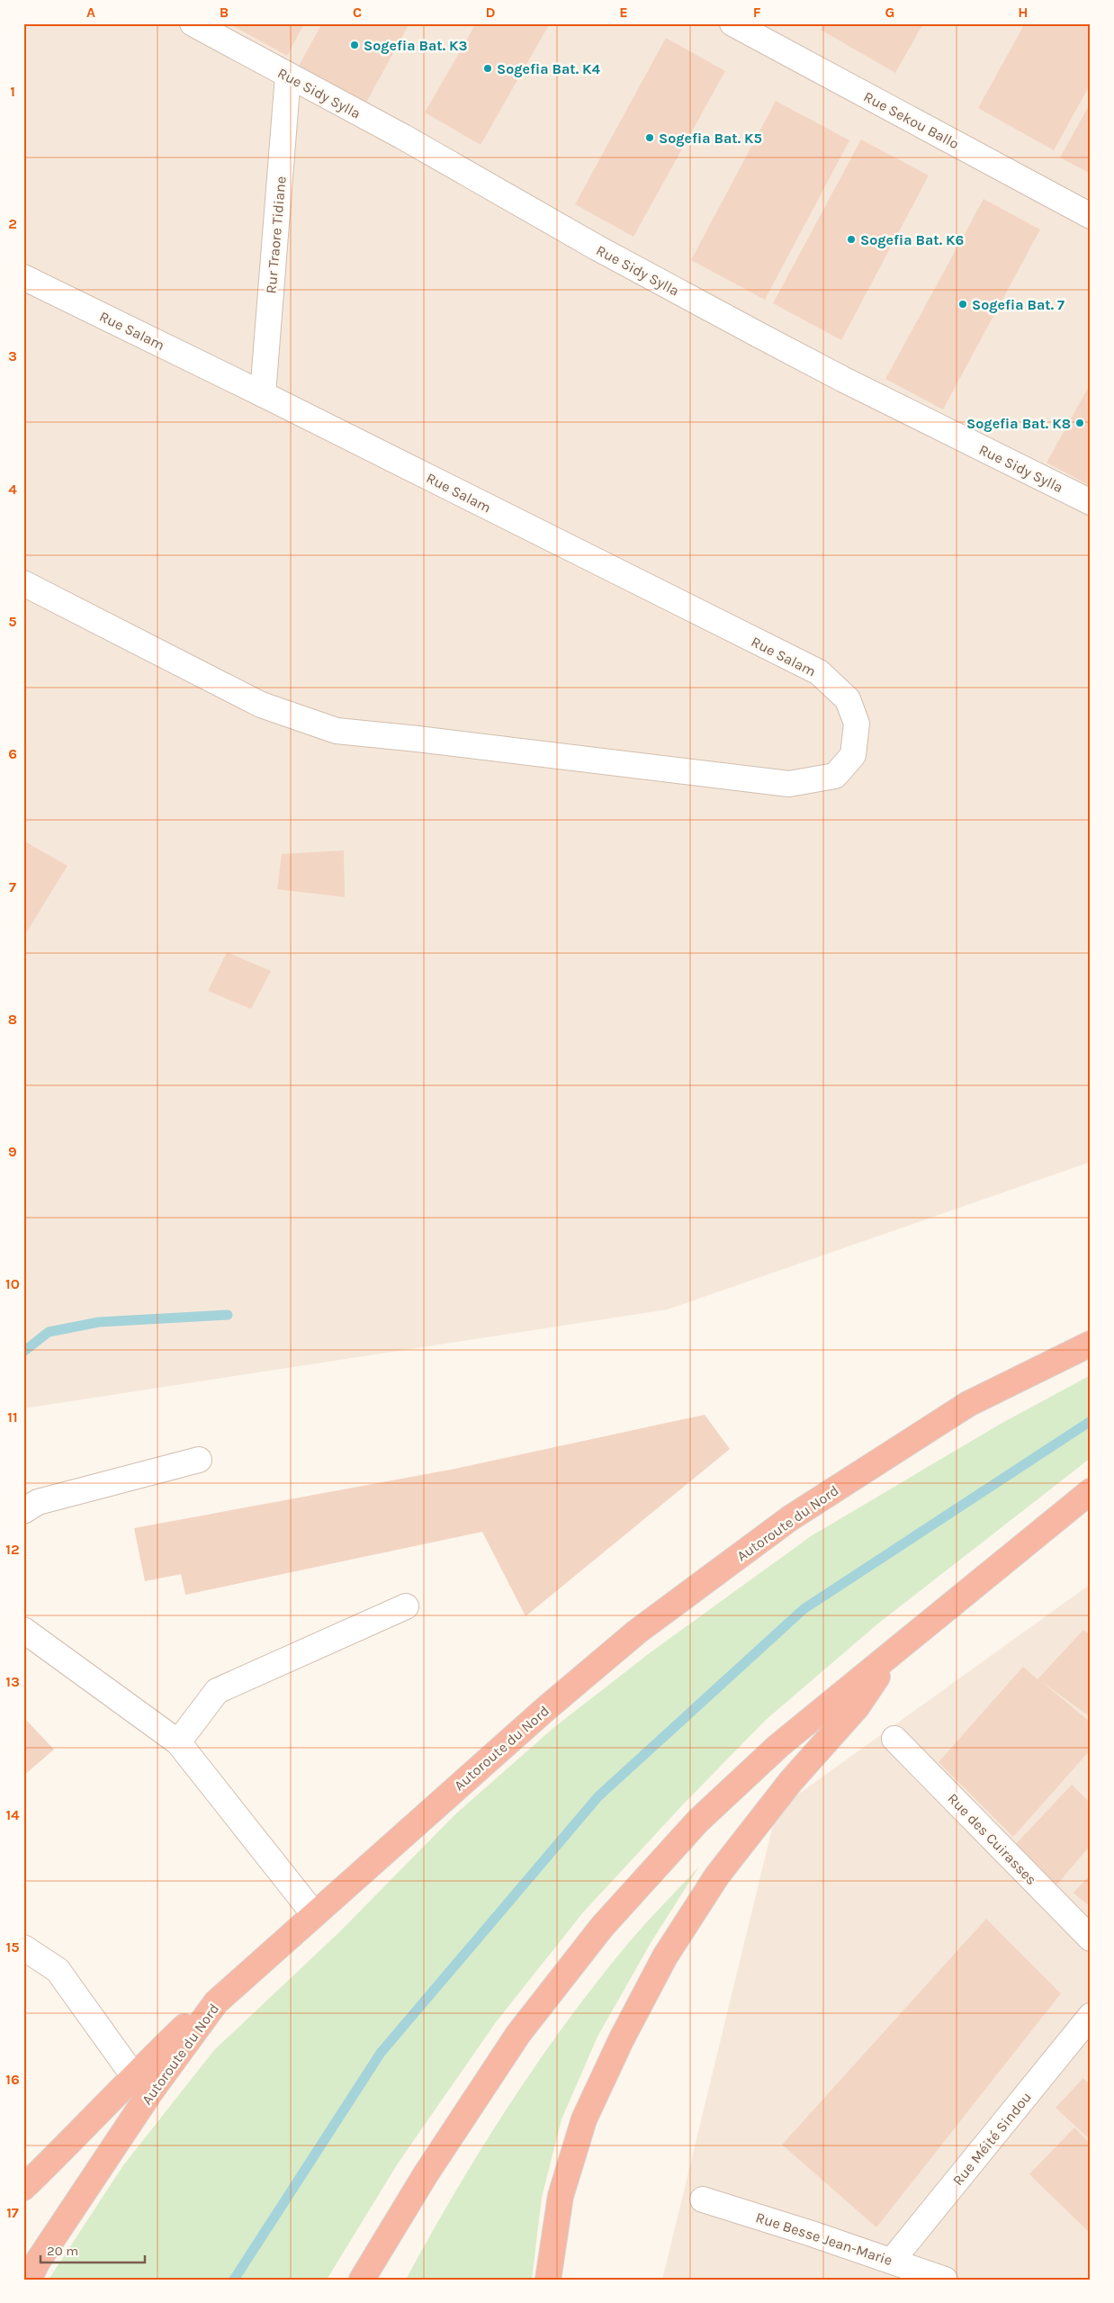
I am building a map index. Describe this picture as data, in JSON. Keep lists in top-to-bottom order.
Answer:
{
  "streets": {
    "highway": ["Autoroute du Nord"],
    "street": [
      "Rue Sidy Sylla",
      "Rue Sekou Ballo",
      "Rur Traore Tidiane",
      "Rue Salam",
      "Rue des Cuirasses",
      "Rue Méité Sindou",
      "Rue Besse Jean-Marie"
    ]
  },
  "crossings": [
    ["Rue Sidy Sylla", "Rur Traore Tidiane"],
    ["Rur Traore Tidiane", "Rue Salam"],
    ["Rue Méité Sindou", "Rue Besse Jean-Marie"]
  ],
  "places": [
    "Sogefia Bat. K3",
    "Sogefia Bat. K4",
    "Sogefia Bat. K5",
    "Sogefia Bat. K6",
    "Sogefia Bat. 7",
    "Sogefia Bat. K8"
  ],
  "scale_bar": "20 m",
  "grid": {
    "columns": [
      "A",
      "B",
      "C",
      "D",
      "E",
      "F",
      "G",
      "H"
    ],
    "rows": [
      "1",
      "2",
      "3",
      "4",
      "5",
      "6",
      "7",
      "8",
      "9",
      "10",
      "11",
      "12",
      "13",
      "14",
      "15",
      "16",
      "17"
    ]
  }
}
